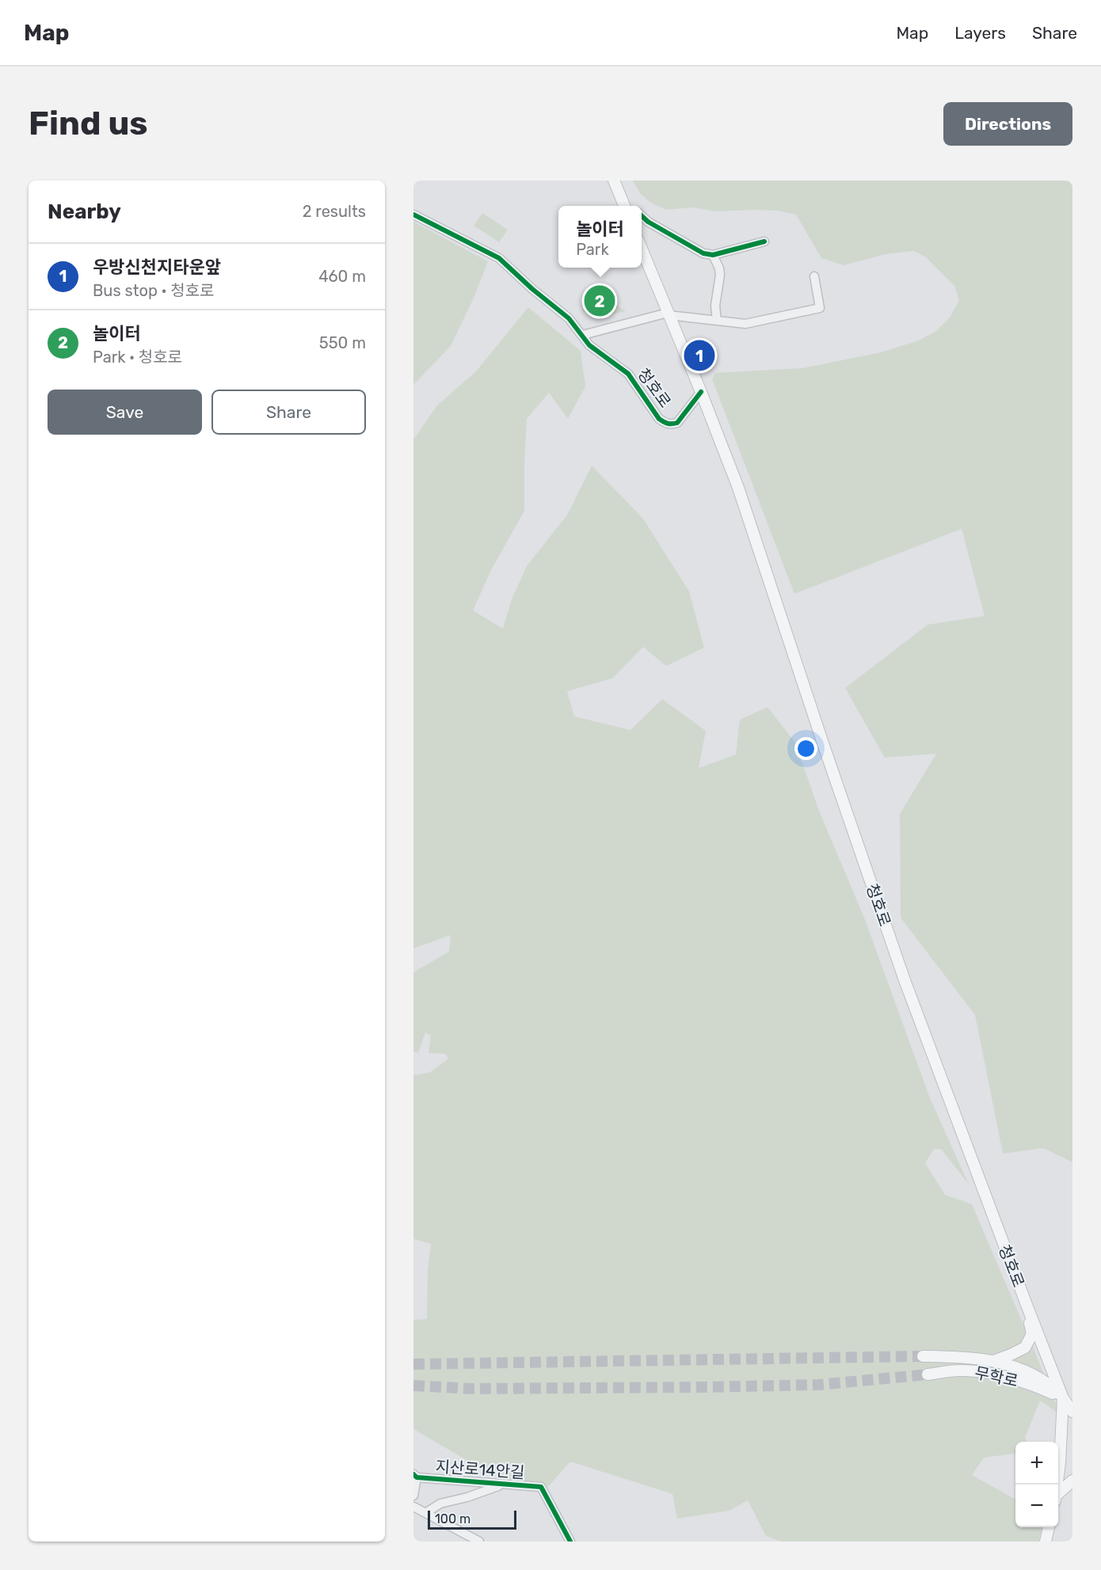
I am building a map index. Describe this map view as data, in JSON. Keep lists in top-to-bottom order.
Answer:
{
  "streets": {
    "main road": ["청호로", "무학로"],
    "street": ["지산로14안길"]
  },
  "crossings": [
    ["청호로", "무학로"]
  ],
  "scale_bar": "100 m",
  "page": {
    "header": "Map",
    "nav": ["Map", "Layers", "Share"],
    "buttons": [
      "Directions",
      ["Save", "Share"]
    ],
    "title": "Find us",
    "heading": ["Nearby", "2 results"],
    "popup": ["놀이터", "Park"],
    "list": [
      {
        "mark": "1",
        "name": "우방신천지타운앞",
        "note": "Bus stop · 청호로",
        "value": "460 m"
      },
      {
        "mark": "2",
        "name": "놀이터",
        "note": "Park · 청호로",
        "value": "550 m"
      }
    ],
    "pins": ["2", "1"],
    "map_buttons": ["+", "−"],
    "scale": "100 m"
  }
}
